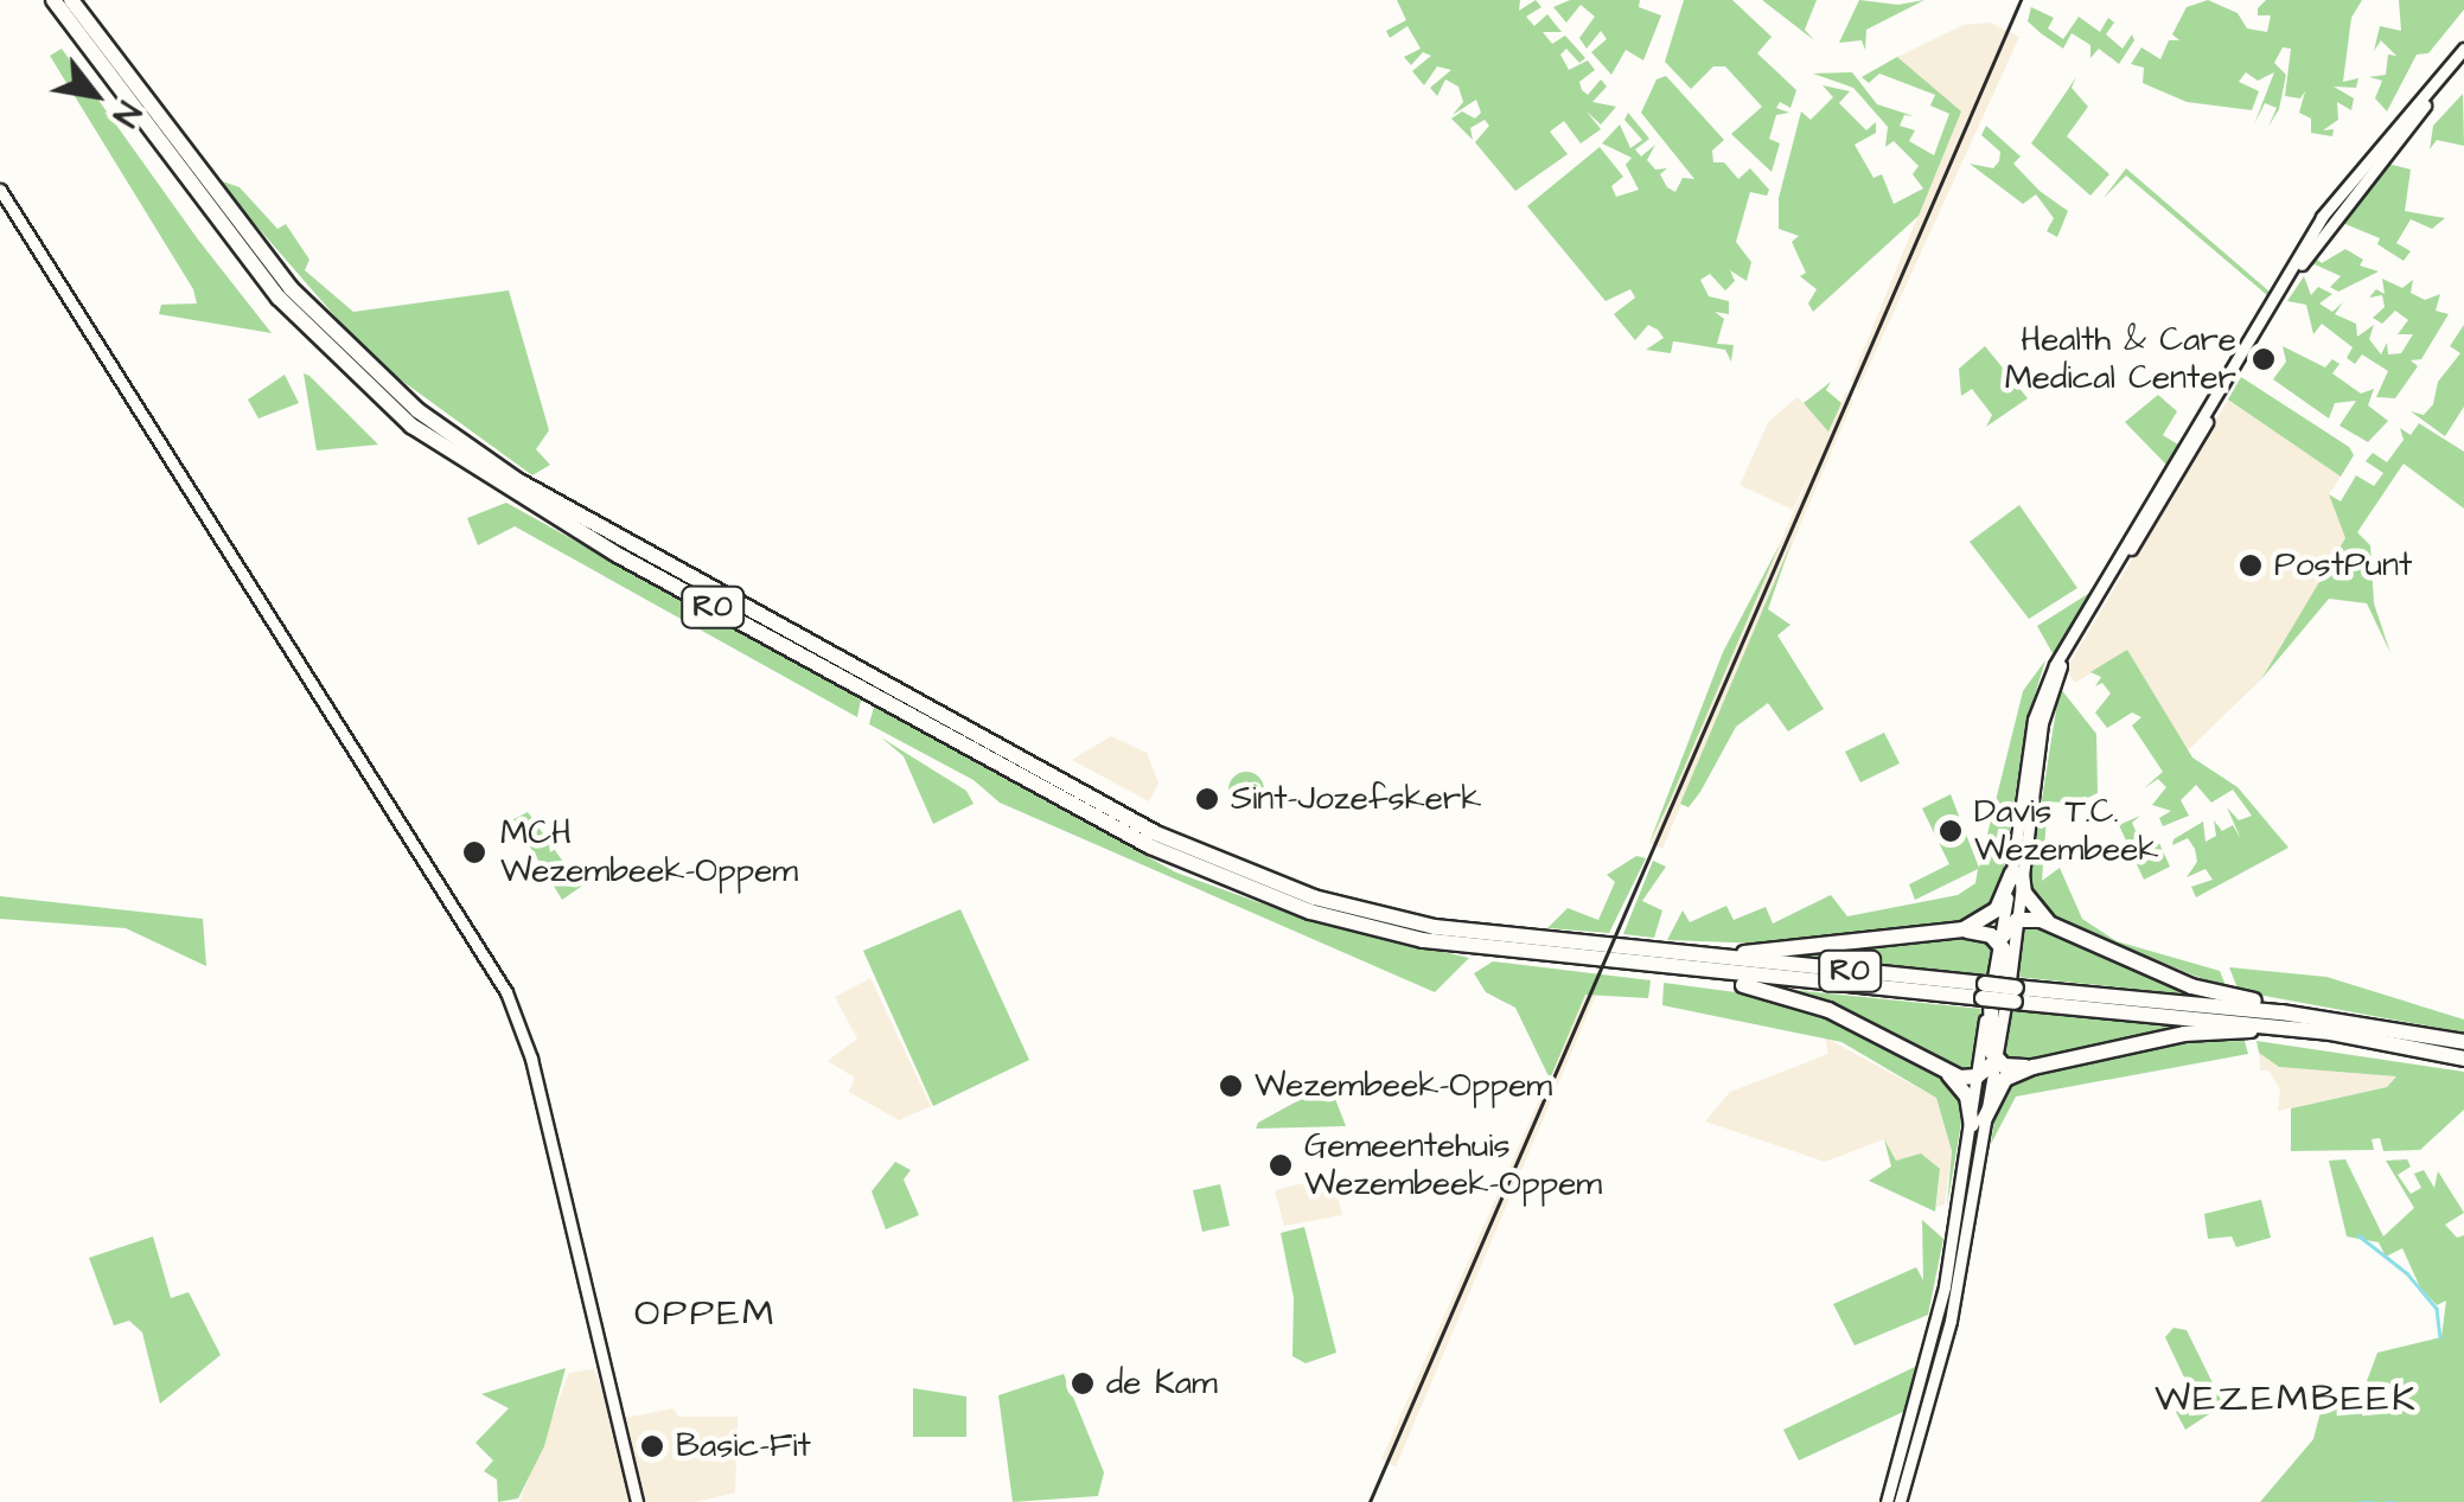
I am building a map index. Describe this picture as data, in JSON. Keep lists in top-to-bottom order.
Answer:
{
  "streets": {
    "highway": ["R0"]
  },
  "districts": ["OPPEM", "WEZEMBEEK"],
  "places": [
    "Health & Care Medical Center",
    "PostPunt",
    "Sint-Jozefskerk",
    "Davis T.C. Wezembeek",
    "MCH Wezembeek-Oppem",
    "Wezembeek-Oppem",
    "Gemeentehuis Wezembeek-Oppem",
    "de Kam",
    "Basic-Fit"
  ],
  "north": "bottom right"
}
